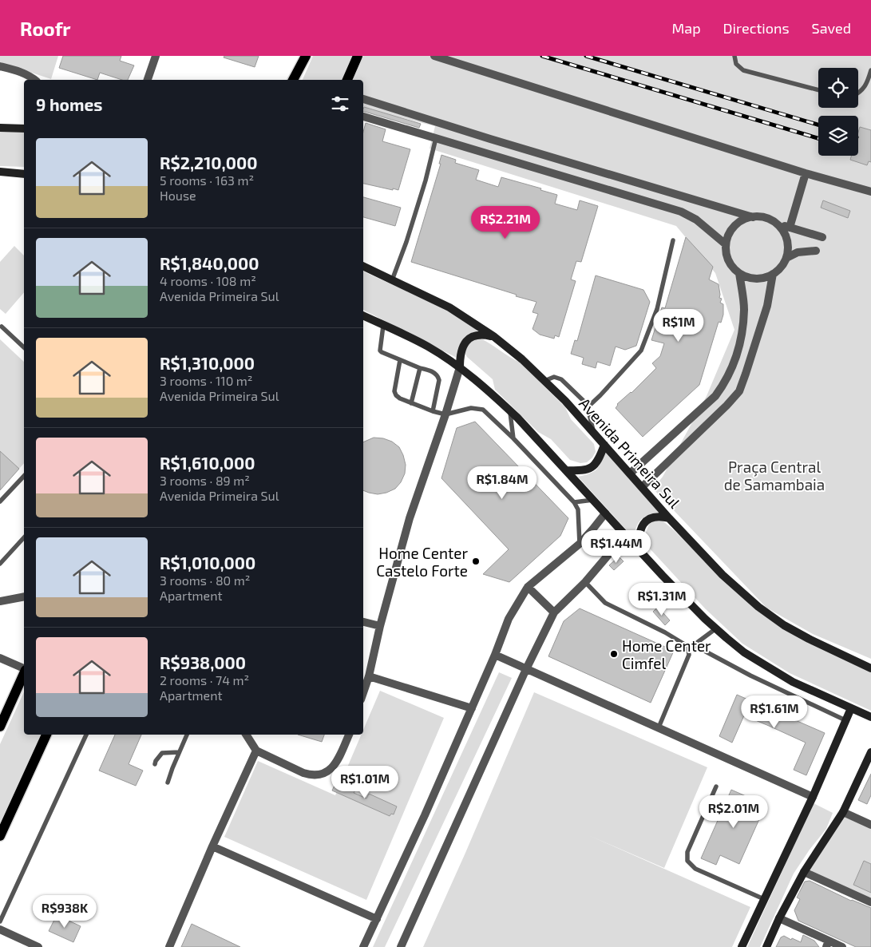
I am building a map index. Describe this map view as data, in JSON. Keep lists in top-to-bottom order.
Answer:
{
  "streets": {
    "main road": ["Avenida Primeira Sul"]
  },
  "parks": ["Praça Central de Samambaia"],
  "places": ["Home Center Castelo Forte", "Home Center Cimfel"],
  "page": {
    "header": "Roofr",
    "nav": ["Map", "Directions", "Saved"],
    "heading": "9 homes",
    "list": [
      {
        "name": "R$2,210,000",
        "note": "5 rooms · 163 m² · House"
      },
      {
        "name": "R$1,840,000",
        "note": "4 rooms · 108 m² · Avenida Primeira Sul"
      },
      {
        "name": "R$1,310,000",
        "note": "3 rooms · 110 m² · Avenida Primeira Sul"
      },
      {
        "name": "R$1,610,000",
        "note": "3 rooms · 89 m² · Avenida Primeira Sul"
      },
      {
        "name": "R$1,010,000",
        "note": "3 rooms · 80 m² · Apartment"
      },
      {
        "name": "R$938,000",
        "note": "2 rooms · 74 m² · Apartment"
      }
    ],
    "price": [
      "R$2.21M",
      "R$1M",
      "R$1.84M",
      "R$1.44M",
      "R$1.31M",
      "R$1.61M",
      "R$1.01M",
      "R$2.01M",
      "R$938K"
    ]
  }
}
